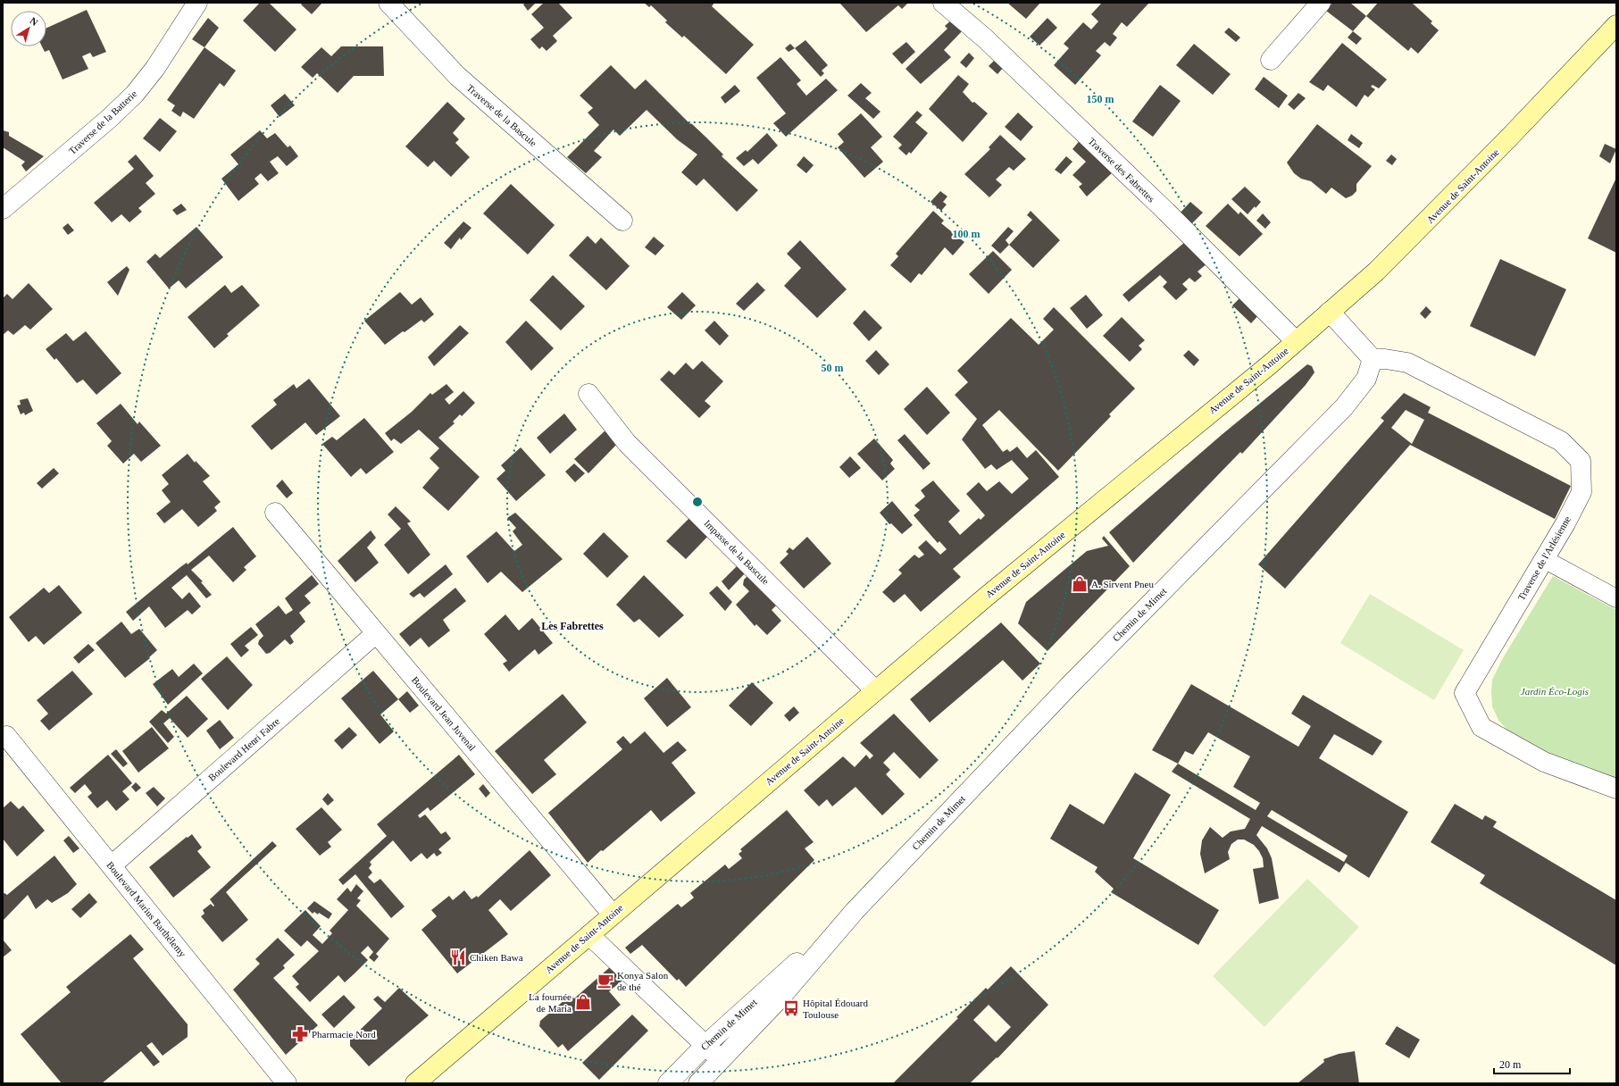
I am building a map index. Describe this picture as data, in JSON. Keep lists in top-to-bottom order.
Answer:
{
  "streets": {
    "main road": ["Avenue de Saint-Antoine"],
    "street": [
      "Traverse de la Bascule",
      "Traverse de la Batterie",
      "Traverse des Fabrettes",
      "Impasse de la Bascule",
      "Traverse de l'Arlésienne",
      "Chemin de Mimet",
      "Boulevard Jean Juvenal",
      "Boulevard Henri Fabre",
      "Boulevard Marius Barthélemy"
    ]
  },
  "crossings": [
    ["Traverse des Fabrettes", "Avenue de Saint-Antoine"],
    ["Avenue de Saint-Antoine", "Impasse de la Bascule"],
    ["Avenue de Saint-Antoine", "Boulevard Jean Juvenal"],
    ["Traverse de l'Arlésienne", "Chemin de Mimet"],
    ["Boulevard Jean Juvenal", "Boulevard Henri Fabre"],
    ["Boulevard Henri Fabre", "Boulevard Marius Barthélemy"]
  ],
  "districts": ["Les Fabrettes"],
  "parks": ["Jardin Éco-Logis"],
  "places": {
    "shop": ["A. Sirvent Pneu", "La fournée de Maria"],
    "restaurant": ["Chiken Bawa"],
    "cafe": ["Konya Salon de thé"],
    "bus stop": ["Hôpital Édouard Toulouse"],
    "pharmacy": ["Pharmacie Nord"]
  },
  "scale_bar": "20 m",
  "north": "top right",
  "rings": ["150 m", "100 m", "50 m"]
}
